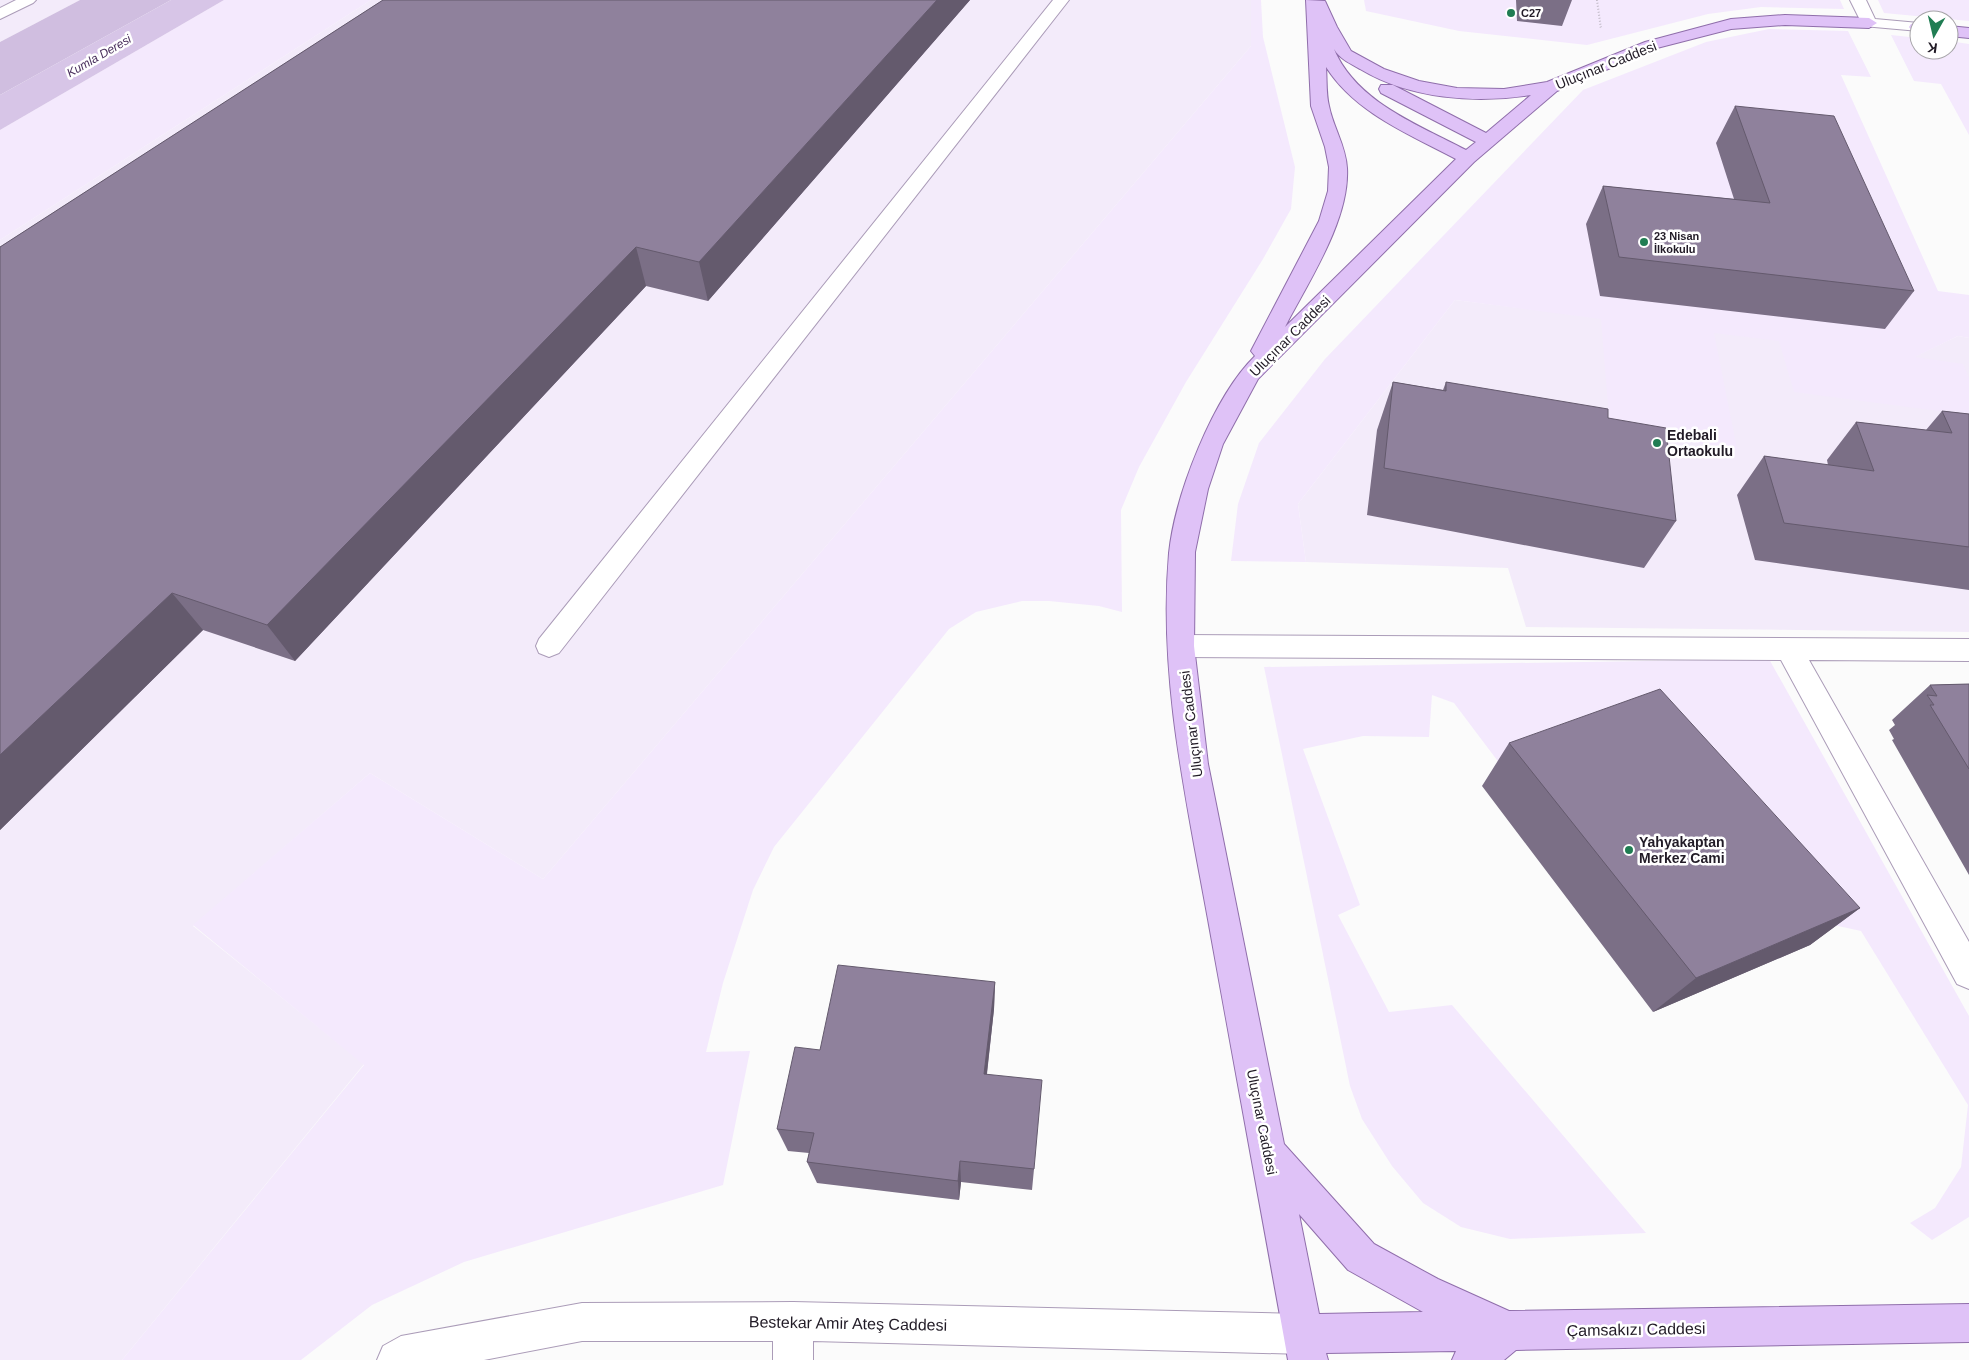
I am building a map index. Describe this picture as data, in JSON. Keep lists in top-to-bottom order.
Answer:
{
  "streets": {
    "main road": ["Uluçınar Caddesi", "Çamsakızı Caddesi"],
    "street": ["Bestekar Amir Ateş Caddesi"]
  },
  "crossings": [
    ["Uluçınar Caddesi", "Bestekar Amir Ateş Caddesi"],
    ["Uluçınar Caddesi", "Çamsakızı Caddesi"],
    ["Bestekar Amir Ateş Caddesi", "Çamsakızı Caddesi"]
  ],
  "water": ["Kumla Deresi"],
  "places": [
    "C27",
    "23 Nisan İlkokulu",
    "Edebali Ortaokulu",
    "Yahyakaptan Merkez Cami"
  ],
  "north": "bottom"
}
